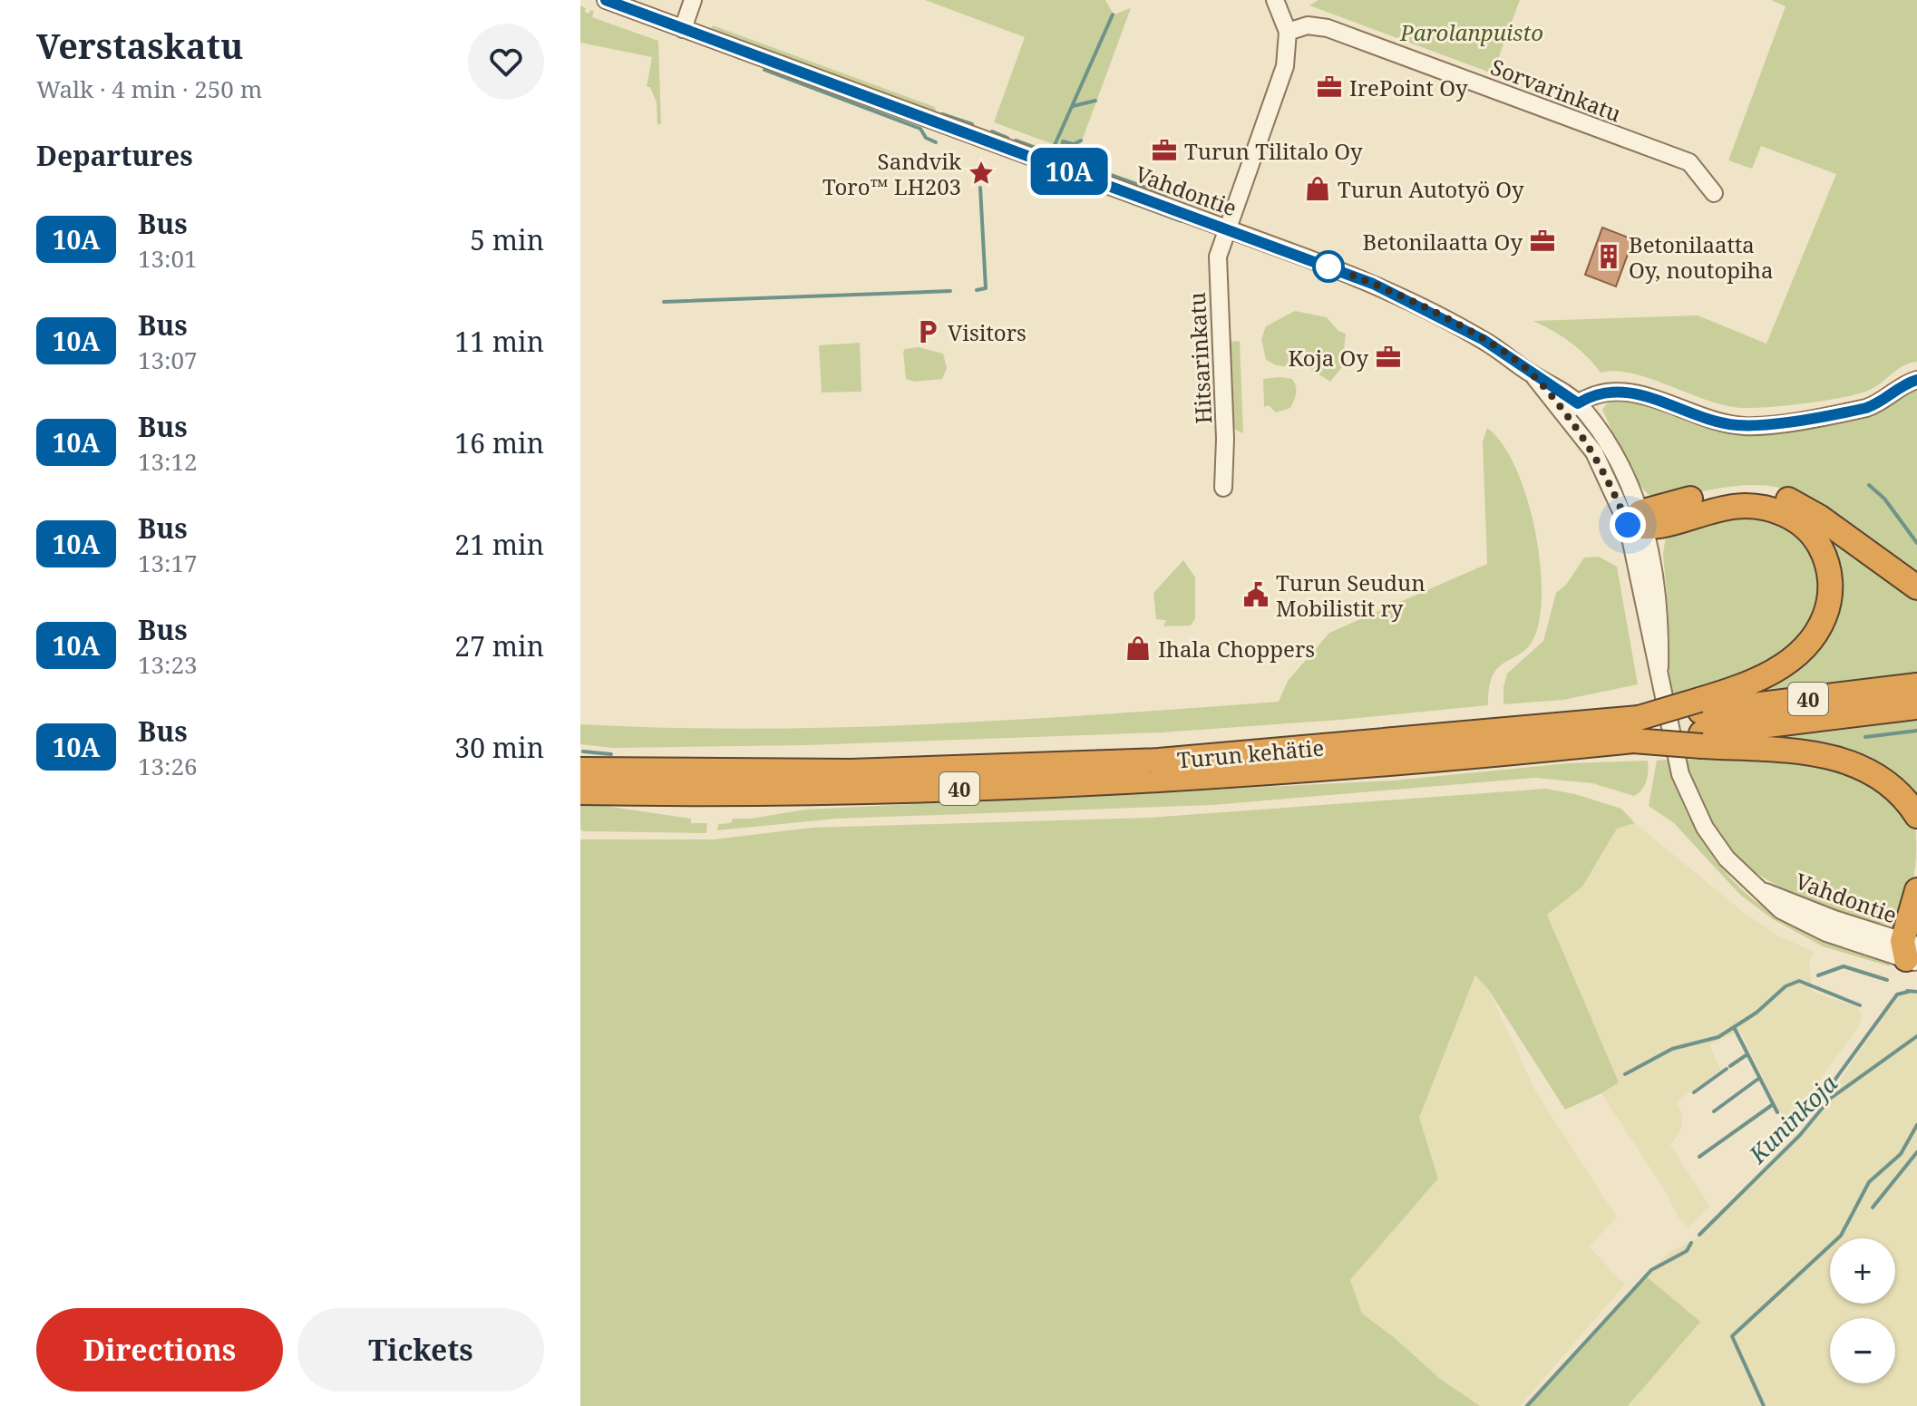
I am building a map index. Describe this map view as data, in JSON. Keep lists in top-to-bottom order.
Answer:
{
  "streets": {
    "highway": ["40", "Turun kehätie"],
    "street": ["Sorvarinkatu", "Vahdontie", "Hitsarinkatu"]
  },
  "crossings": [
    ["Sorvarinkatu", "Hitsarinkatu"],
    ["Vahdontie", "Hitsarinkatu"]
  ],
  "water": ["Kuninkoja"],
  "parks": ["Parolanpuisto"],
  "places": {
    "office": [
      "IrePoint Oy",
      "Turun Tilitalo Oy",
      "Betonilaatta Oy",
      "Koja Oy"
    ],
    "place": ["Sandvik Toro™ LH203"],
    "shop": ["Turun Autotyö Oy", "Ihala Choppers"],
    "building": ["Betonilaatta Oy, noutopiha"],
    "parking": ["Visitors"],
    "public building": ["Turun Seudun Mobilistit ry"]
  },
  "lines": ["bus line 10A"],
  "page": {
    "heading": [
      ["Verstaskatu", "Walk · 4 min · 250 m"],
      "Departures"
    ],
    "on_map": "10A",
    "list": [
      {
        "mark": "10A",
        "name": "Bus",
        "note": "13:01",
        "value": "5 min"
      },
      {
        "mark": "10A",
        "name": "Bus",
        "note": "13:07",
        "value": "11 min"
      },
      {
        "mark": "10A",
        "name": "Bus",
        "note": "13:12",
        "value": "16 min"
      },
      {
        "mark": "10A",
        "name": "Bus",
        "note": "13:17",
        "value": "21 min"
      },
      {
        "mark": "10A",
        "name": "Bus",
        "note": "13:23",
        "value": "27 min"
      },
      {
        "mark": "10A",
        "name": "Bus",
        "note": "13:26",
        "value": "30 min"
      }
    ],
    "map_buttons": ["+", "−"],
    "buttons": ["Directions", "Tickets"]
  }
}
